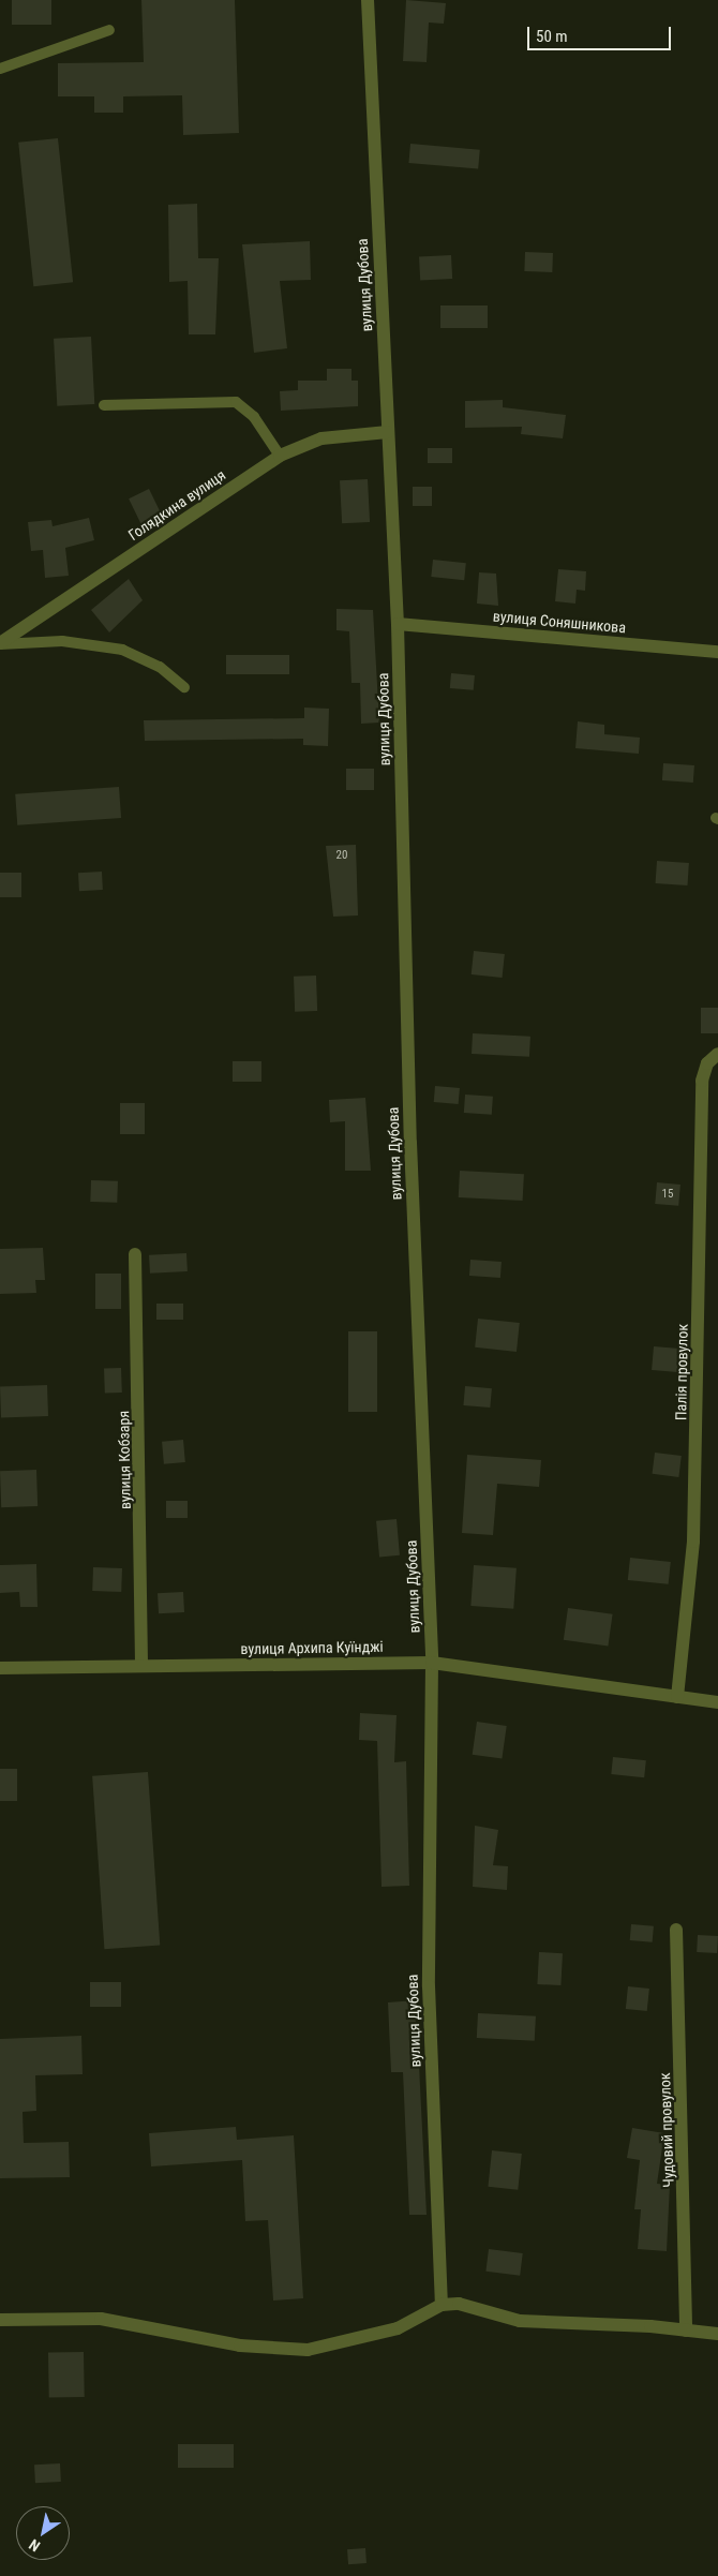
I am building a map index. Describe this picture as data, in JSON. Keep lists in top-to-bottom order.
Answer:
{
  "streets": {
    "street": [
      "вулиця Дубова",
      "Голядкина вулиця",
      "вулиця Соняшникова",
      "Палія провулок",
      "вулиця Кобзаря",
      "вулиця Архипа Куїнджі",
      "Чудовий провулок"
    ]
  },
  "crossings": [
    ["вулиця Дубова", "Голядкина вулиця"],
    ["вулиця Дубова", "вулиця Соняшникова"],
    ["вулиця Дубова", "вулиця Архипа Куїнджі"],
    ["Палія провулок", "вулиця Архипа Куїнджі"],
    ["вулиця Кобзаря", "вулиця Архипа Куїнджі"]
  ],
  "house_numbers": ["20", "15"],
  "scale_bar": "50 m",
  "north": "bottom left"
}
